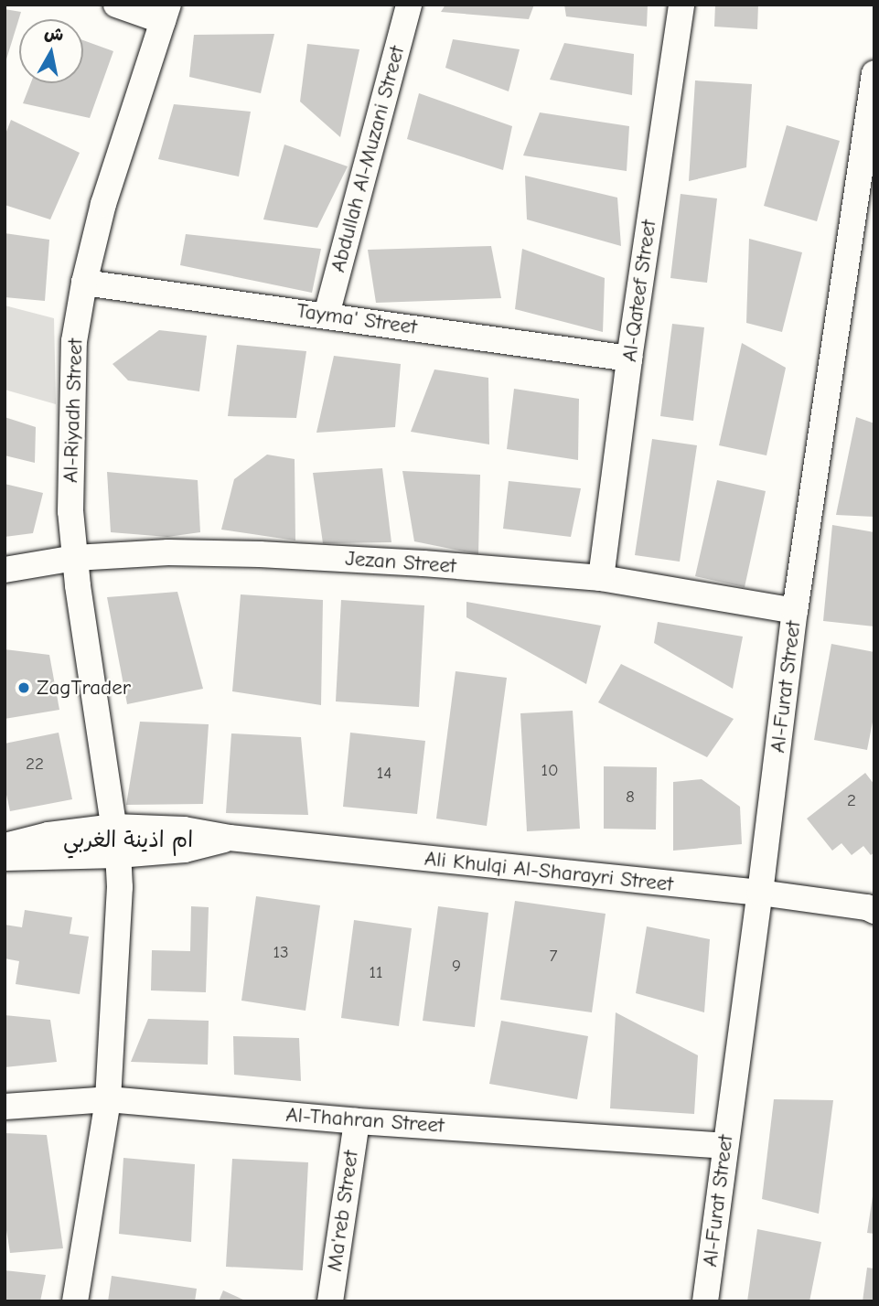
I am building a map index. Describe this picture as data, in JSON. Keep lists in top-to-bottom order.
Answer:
{
  "streets": {
    "street": [
      "Abdullah Al-Muzani Street",
      "Al-Qateef Street",
      "Tayma' Street",
      "Al-Riyadh Street",
      "Jezan Street",
      "Al-Furat Street",
      "Ali Khulqi Al-Sharayri Street",
      "Al-Thahran Street",
      "Ma'reb Street"
    ]
  },
  "crossings": [
    ["Abdullah Al-Muzani Street", "Tayma' Street"],
    ["Al-Qateef Street", "Tayma' Street"],
    ["Al-Qateef Street", "Jezan Street"],
    ["Tayma' Street", "Al-Riyadh Street"],
    ["Al-Riyadh Street", "Jezan Street"],
    ["Al-Riyadh Street", "Ali Khulqi Al-Sharayri Street"],
    ["Al-Riyadh Street", "Al-Thahran Street"],
    ["Jezan Street", "Al-Furat Street"],
    ["Al-Furat Street", "Ali Khulqi Al-Sharayri Street"],
    ["Al-Furat Street", "Al-Thahran Street"],
    ["Al-Thahran Street", "Ma'reb Street"]
  ],
  "districts": ["ام اذينة الغربي"],
  "places": ["ZagTrader"],
  "house_numbers": [
    "22",
    "10",
    "14",
    "8",
    "2",
    "13",
    "7",
    "9",
    "11"
  ],
  "north": "top"
}
